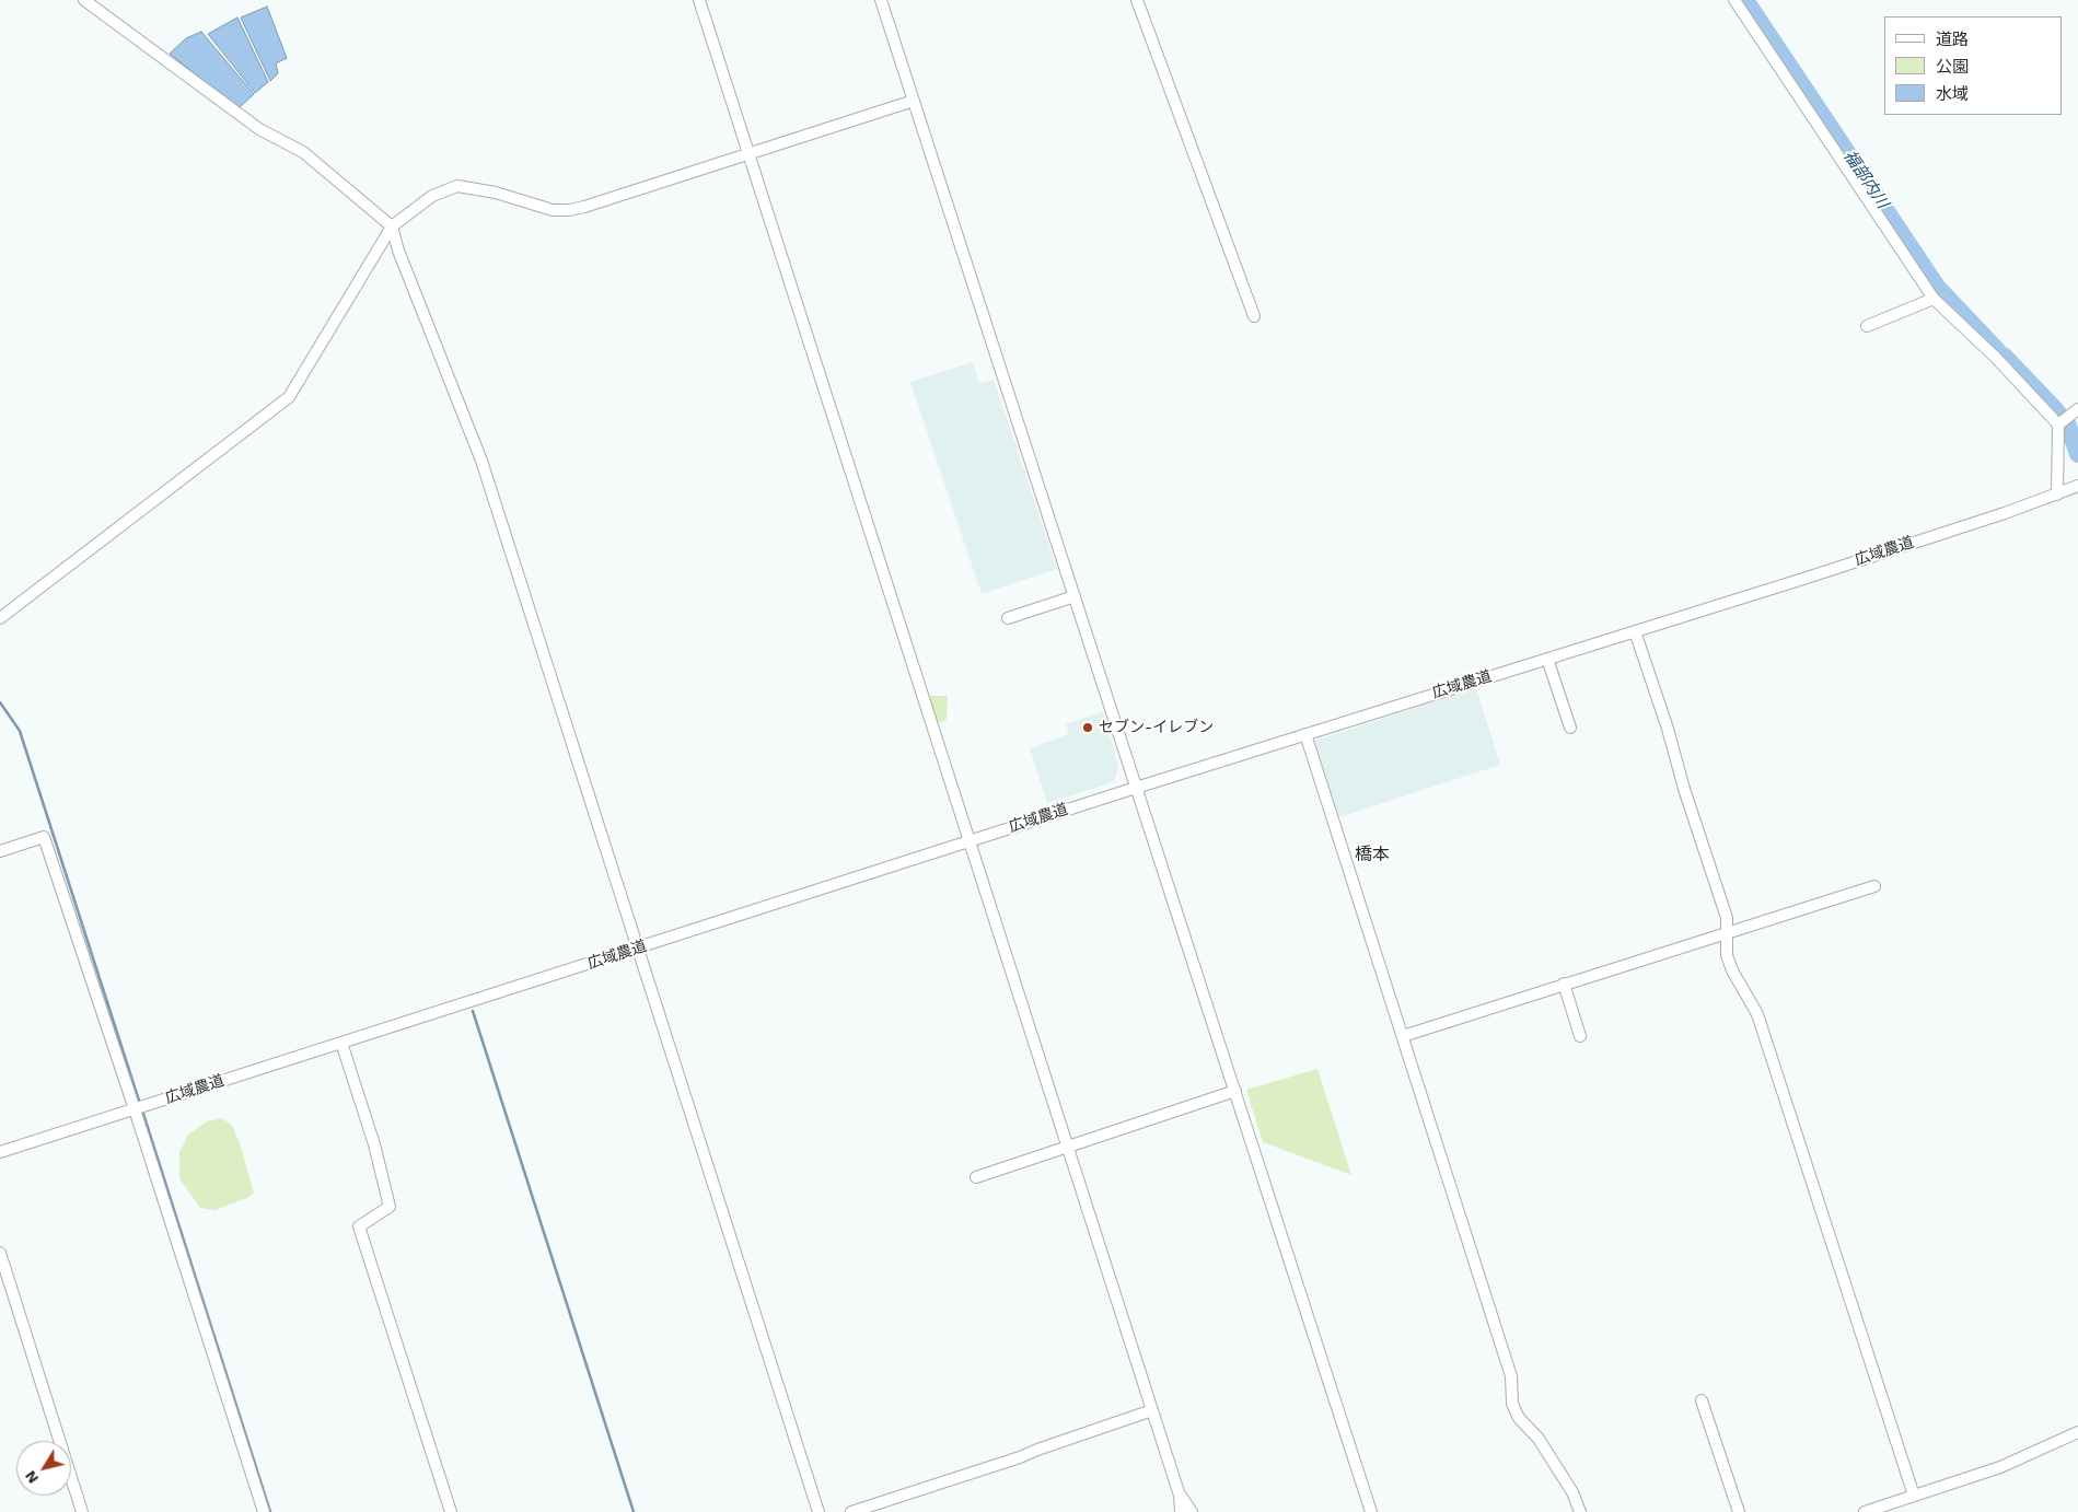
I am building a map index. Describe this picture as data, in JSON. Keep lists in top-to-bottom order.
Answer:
{
  "streets": {
    "street": ["広域農道"]
  },
  "districts": ["橋本"],
  "water": ["福部内川"],
  "places": ["セブン-イレブン"],
  "legend": ["道路", "公園", "水域"],
  "north": "bottom left"
}
